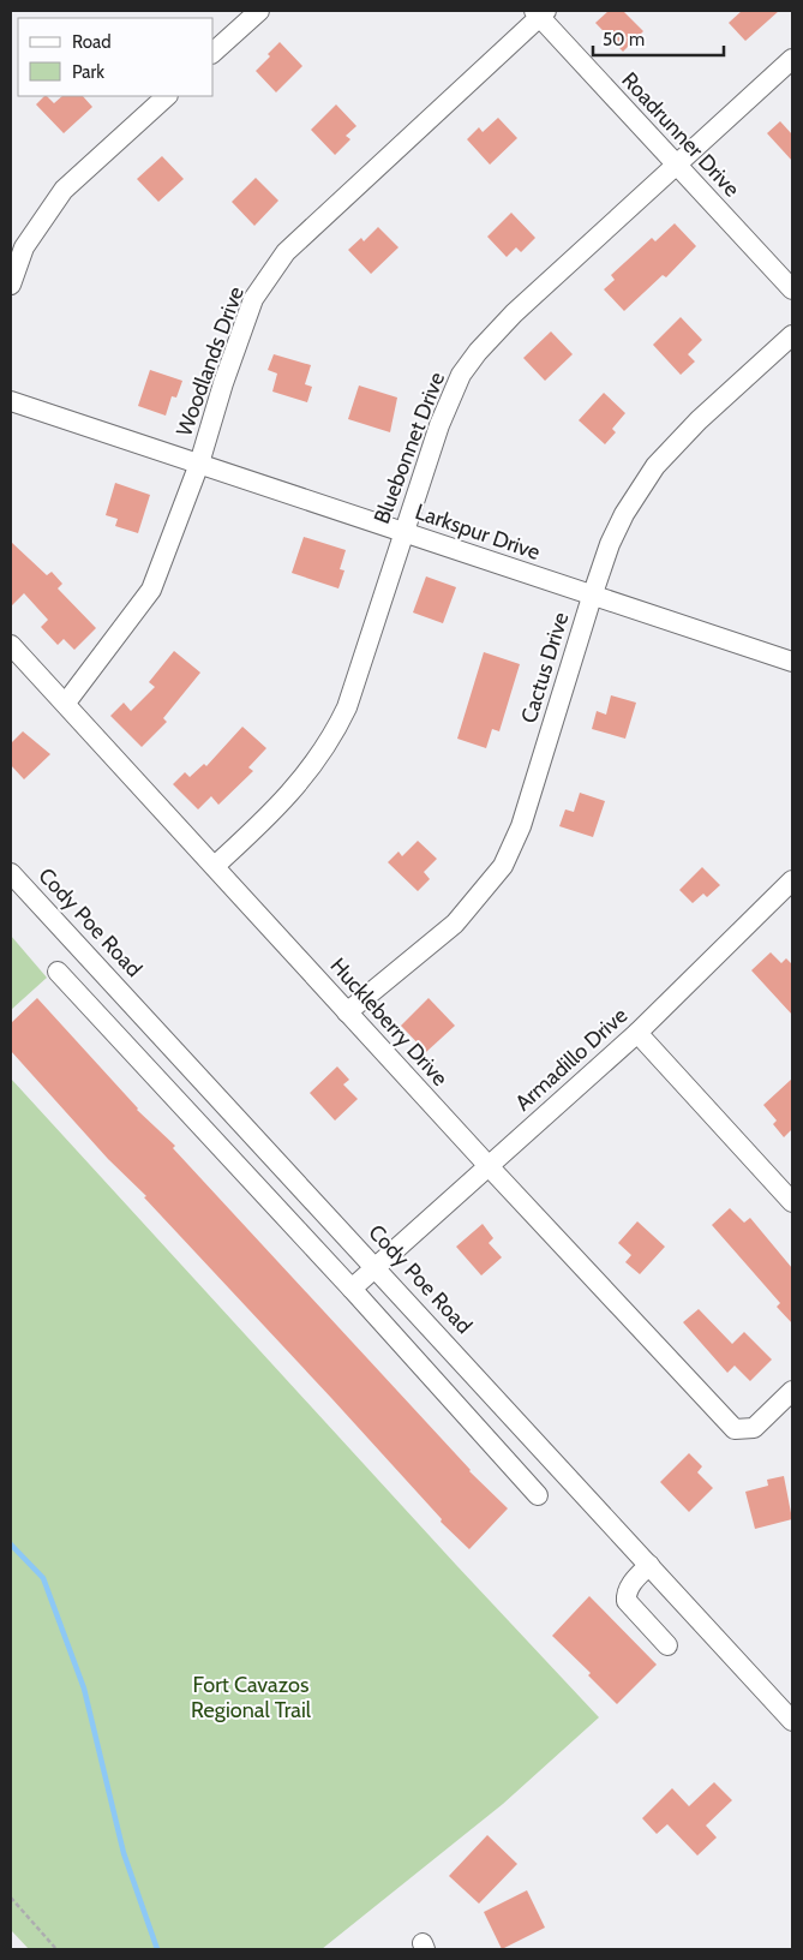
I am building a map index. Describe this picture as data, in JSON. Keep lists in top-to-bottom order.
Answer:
{
  "streets": {
    "street": [
      "Roadrunner Drive",
      "Woodlands Drive",
      "Bluebonnet Drive",
      "Larkspur Drive",
      "Cactus Drive",
      "Cody Poe Road",
      "Huckleberry Drive",
      "Armadillo Drive"
    ]
  },
  "crossings": [
    ["Roadrunner Drive", "Woodlands Drive"],
    ["Roadrunner Drive", "Bluebonnet Drive"],
    ["Woodlands Drive", "Larkspur Drive"],
    ["Woodlands Drive", "Huckleberry Drive"],
    ["Bluebonnet Drive", "Larkspur Drive"],
    ["Bluebonnet Drive", "Huckleberry Drive"],
    ["Larkspur Drive", "Cactus Drive"],
    ["Cactus Drive", "Huckleberry Drive"],
    ["Cody Poe Road", "Armadillo Drive"],
    ["Huckleberry Drive", "Armadillo Drive"]
  ],
  "parks": ["Fort Cavazos Regional Trail"],
  "legend": ["Road", "Park"],
  "scale_bar": "50 m"
}
